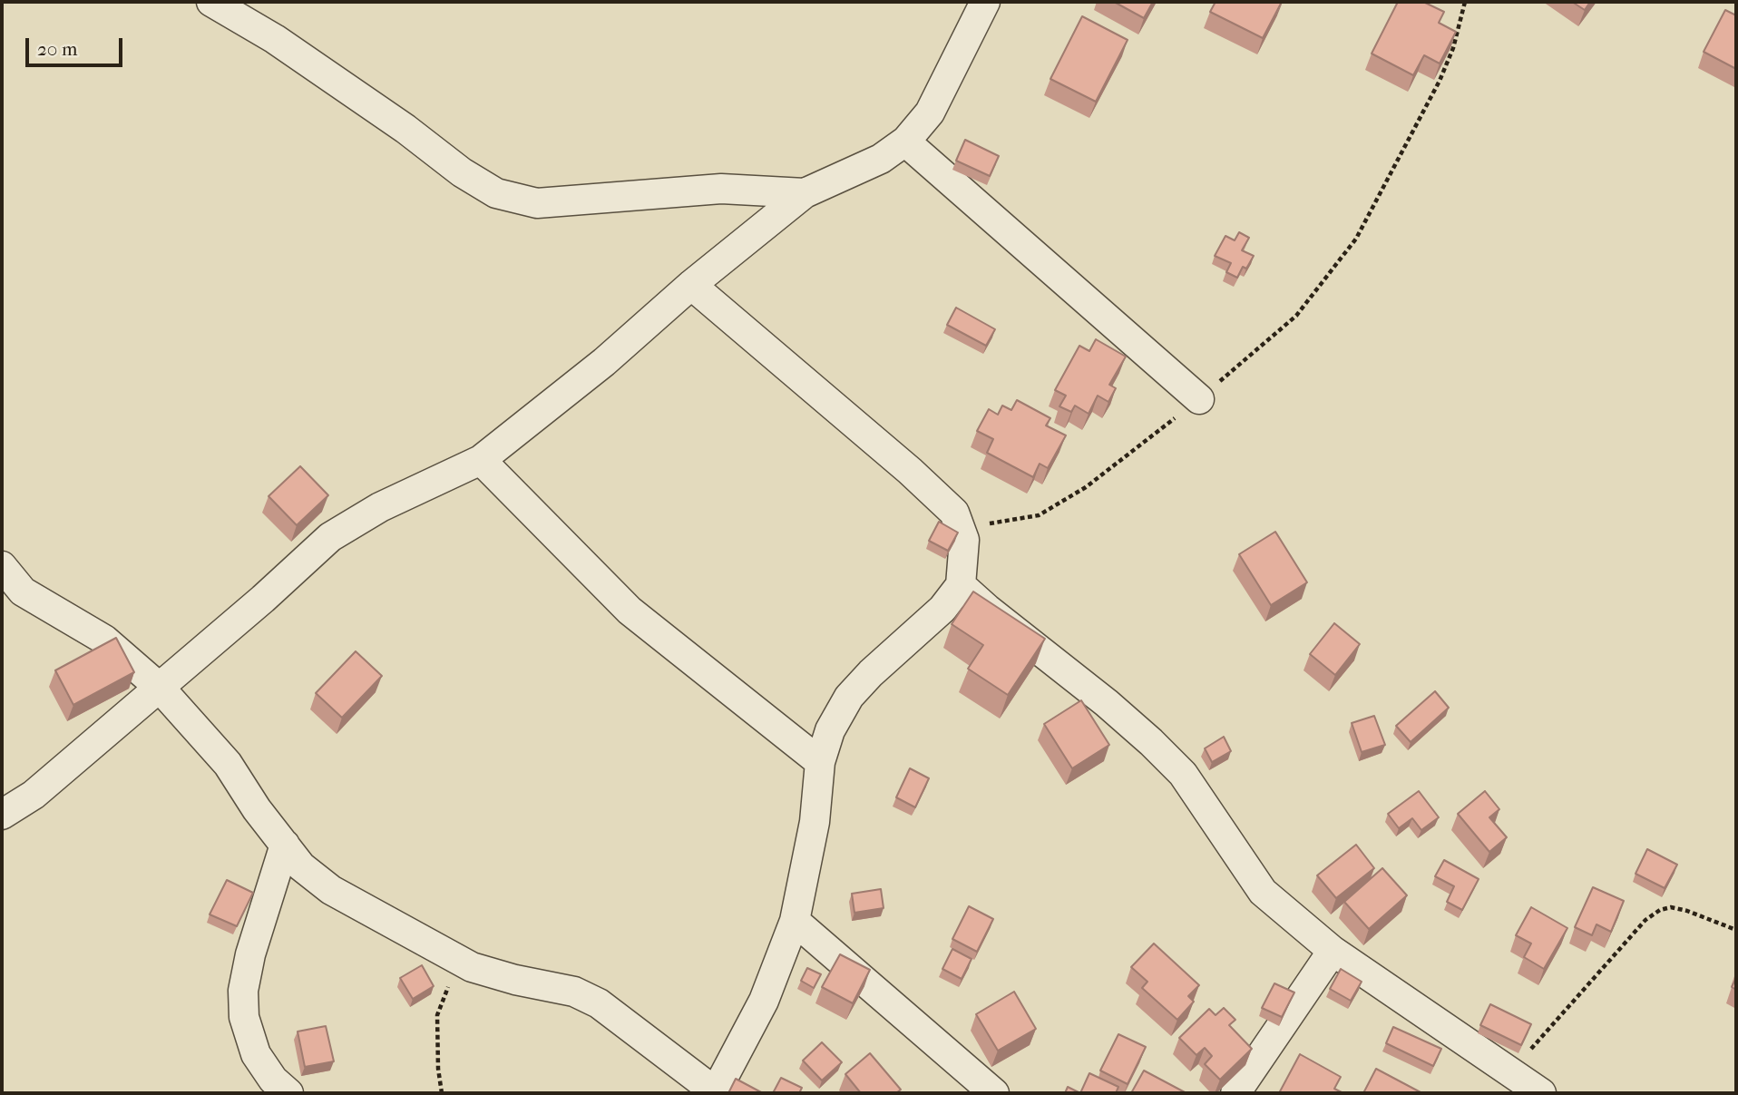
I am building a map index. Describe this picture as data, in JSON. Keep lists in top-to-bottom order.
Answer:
{
  "scale_bar": "20 m"
}
